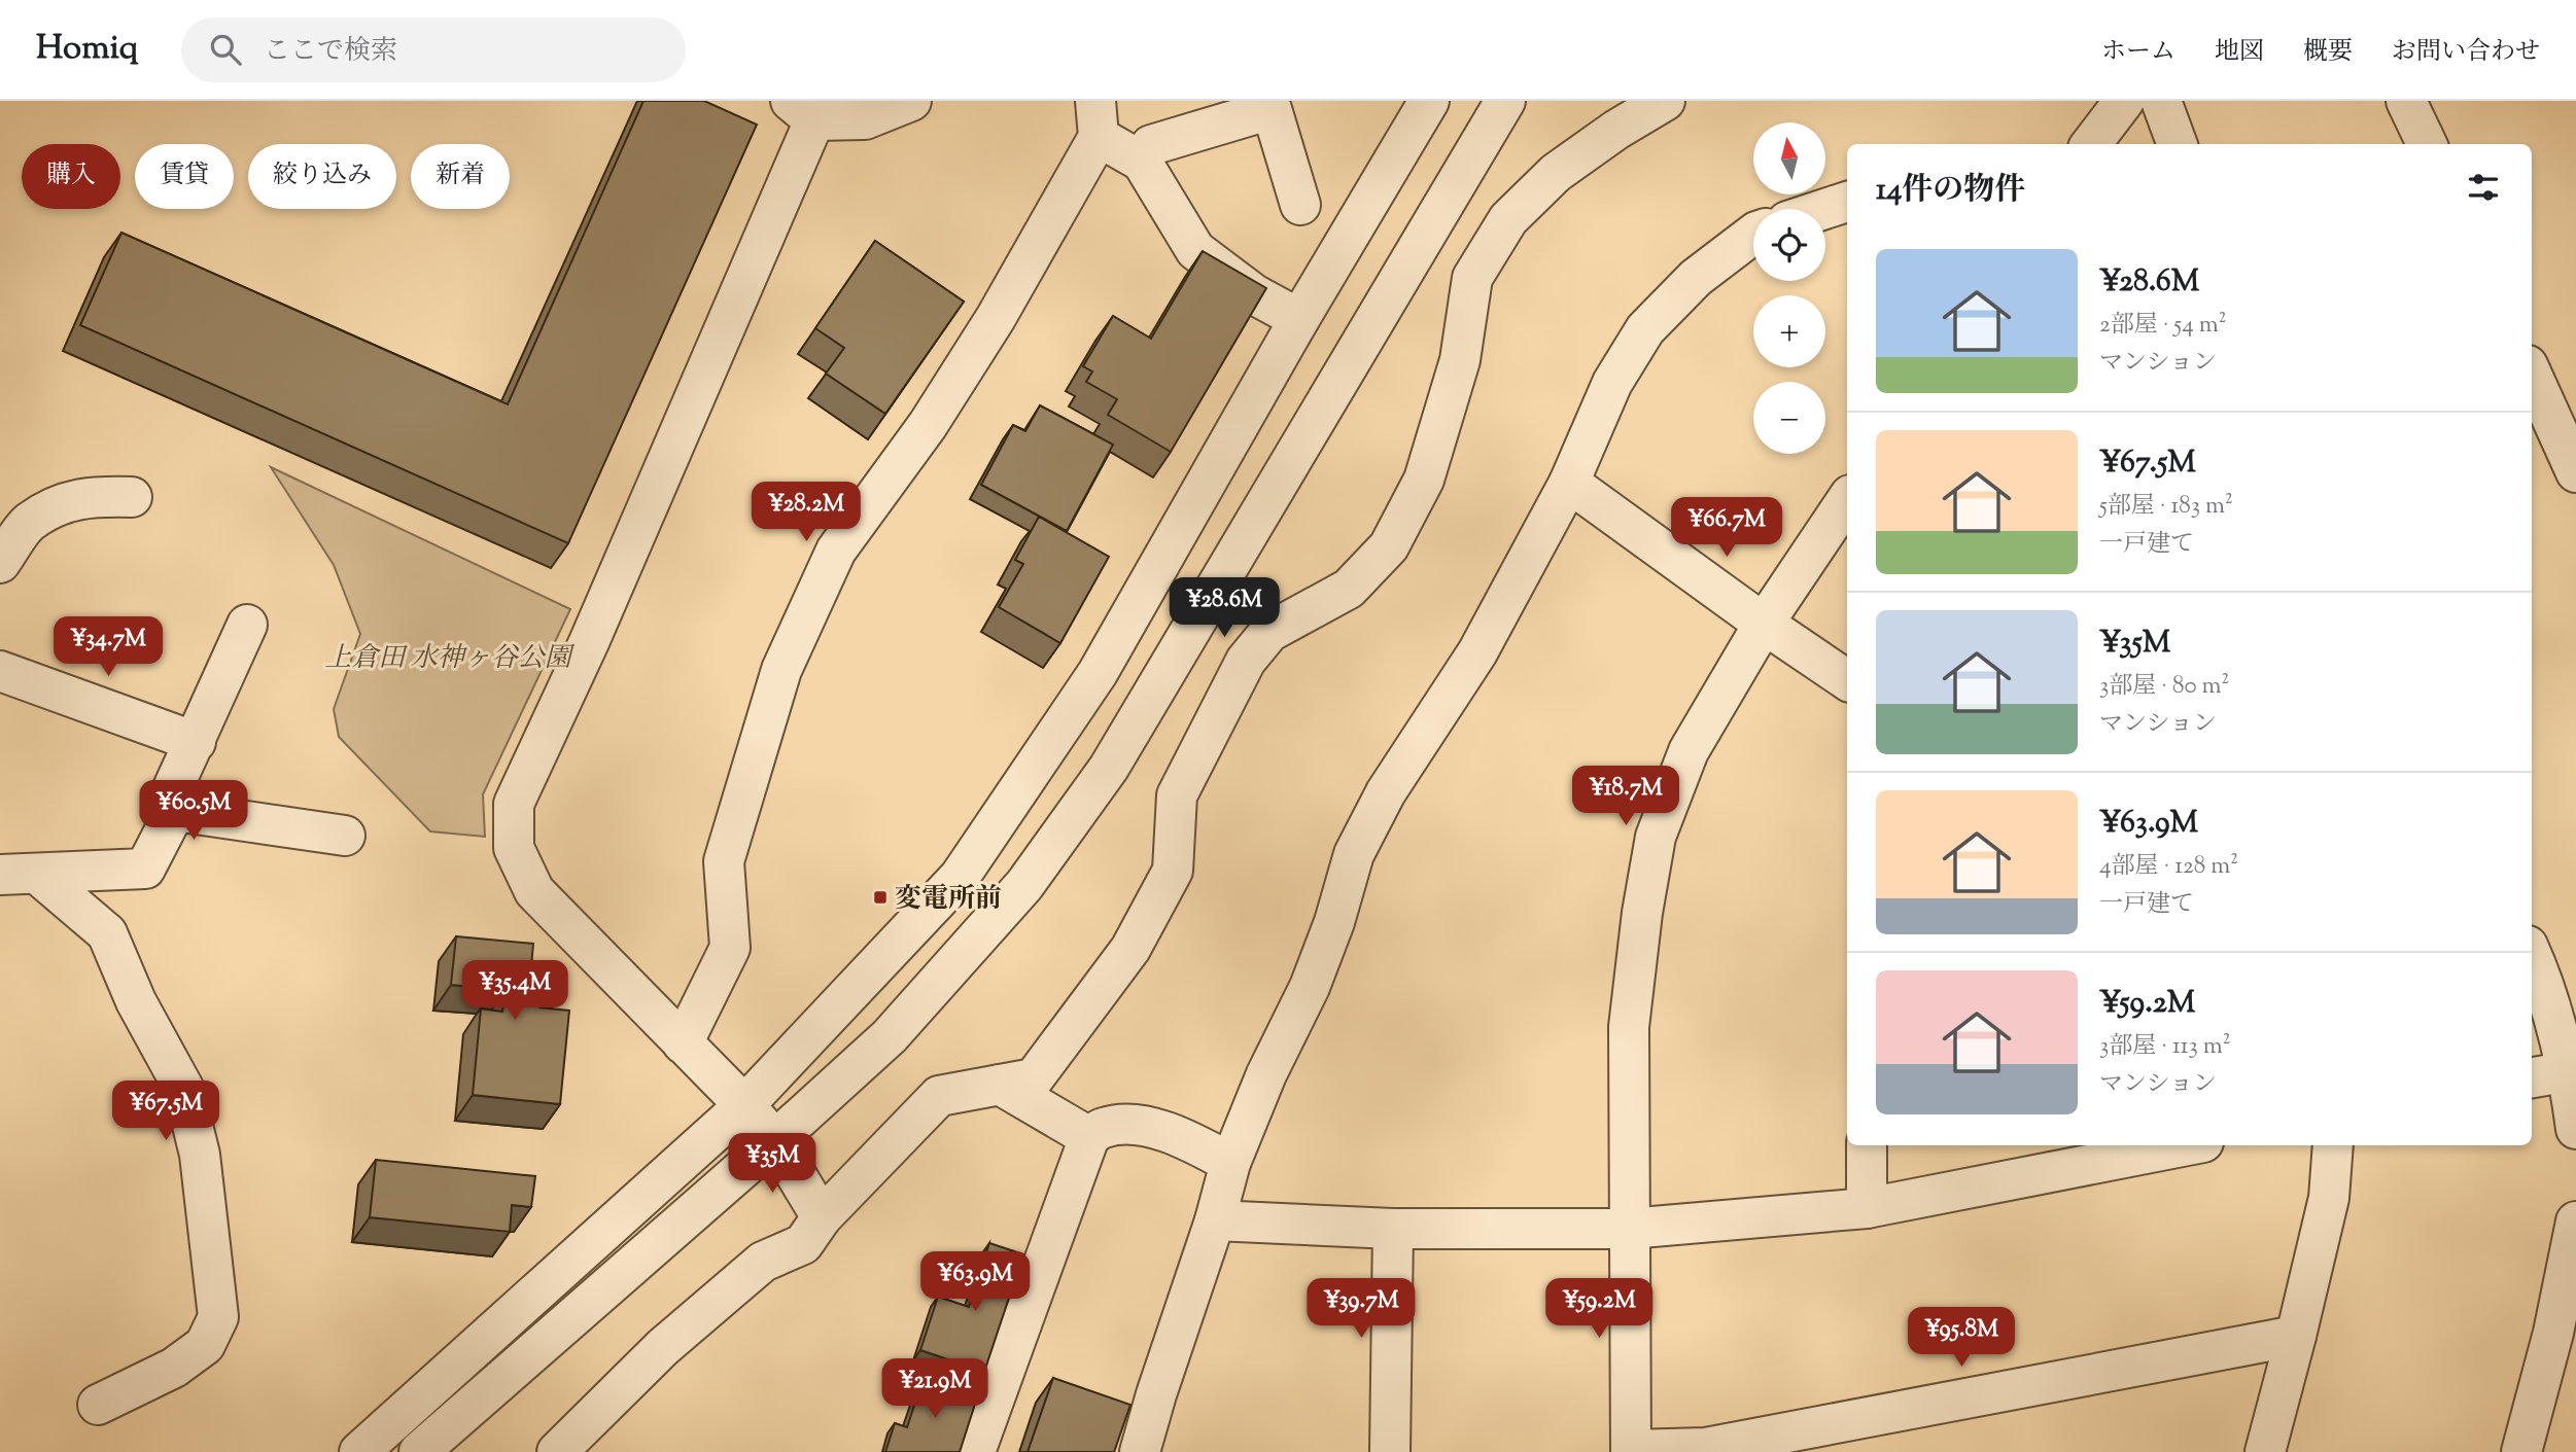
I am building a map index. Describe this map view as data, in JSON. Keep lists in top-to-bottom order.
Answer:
{
  "parks": ["上倉田 水神ヶ谷公園"],
  "places": {
    "transit": ["変電所前"]
  },
  "north": "top",
  "page": {
    "header": "Homiq",
    "search": "ここで検索",
    "nav": [
      "ホーム",
      "地図",
      "概要",
      "お問い合わせ"
    ],
    "map_buttons": ["+", "−"],
    "chip": [
      "購入",
      "賃貸",
      "絞り込み",
      "新着"
    ],
    "heading": "14件の物件",
    "list": [
      {
        "name": "¥28.6M",
        "note": "2部屋 · 54 m² · マンション"
      },
      {
        "name": "¥67.5M",
        "note": "5部屋 · 183 m² · 一戸建て"
      },
      {
        "name": "¥35M",
        "note": "3部屋 · 80 m² · マンション"
      },
      {
        "name": "¥63.9M",
        "note": "4部屋 · 128 m² · 一戸建て"
      },
      {
        "name": "¥59.2M",
        "note": "3部屋 · 113 m² · マンション"
      }
    ],
    "price": [
      "¥28.2M",
      "¥66.7M",
      "¥28.6M",
      "¥34.7M",
      "¥18.7M",
      "¥60.5M",
      "¥35.4M",
      "¥67.5M",
      "¥35M",
      "¥63.9M",
      "¥39.7M",
      "¥59.2M",
      "¥95.8M",
      "¥21.9M"
    ]
  }
}
